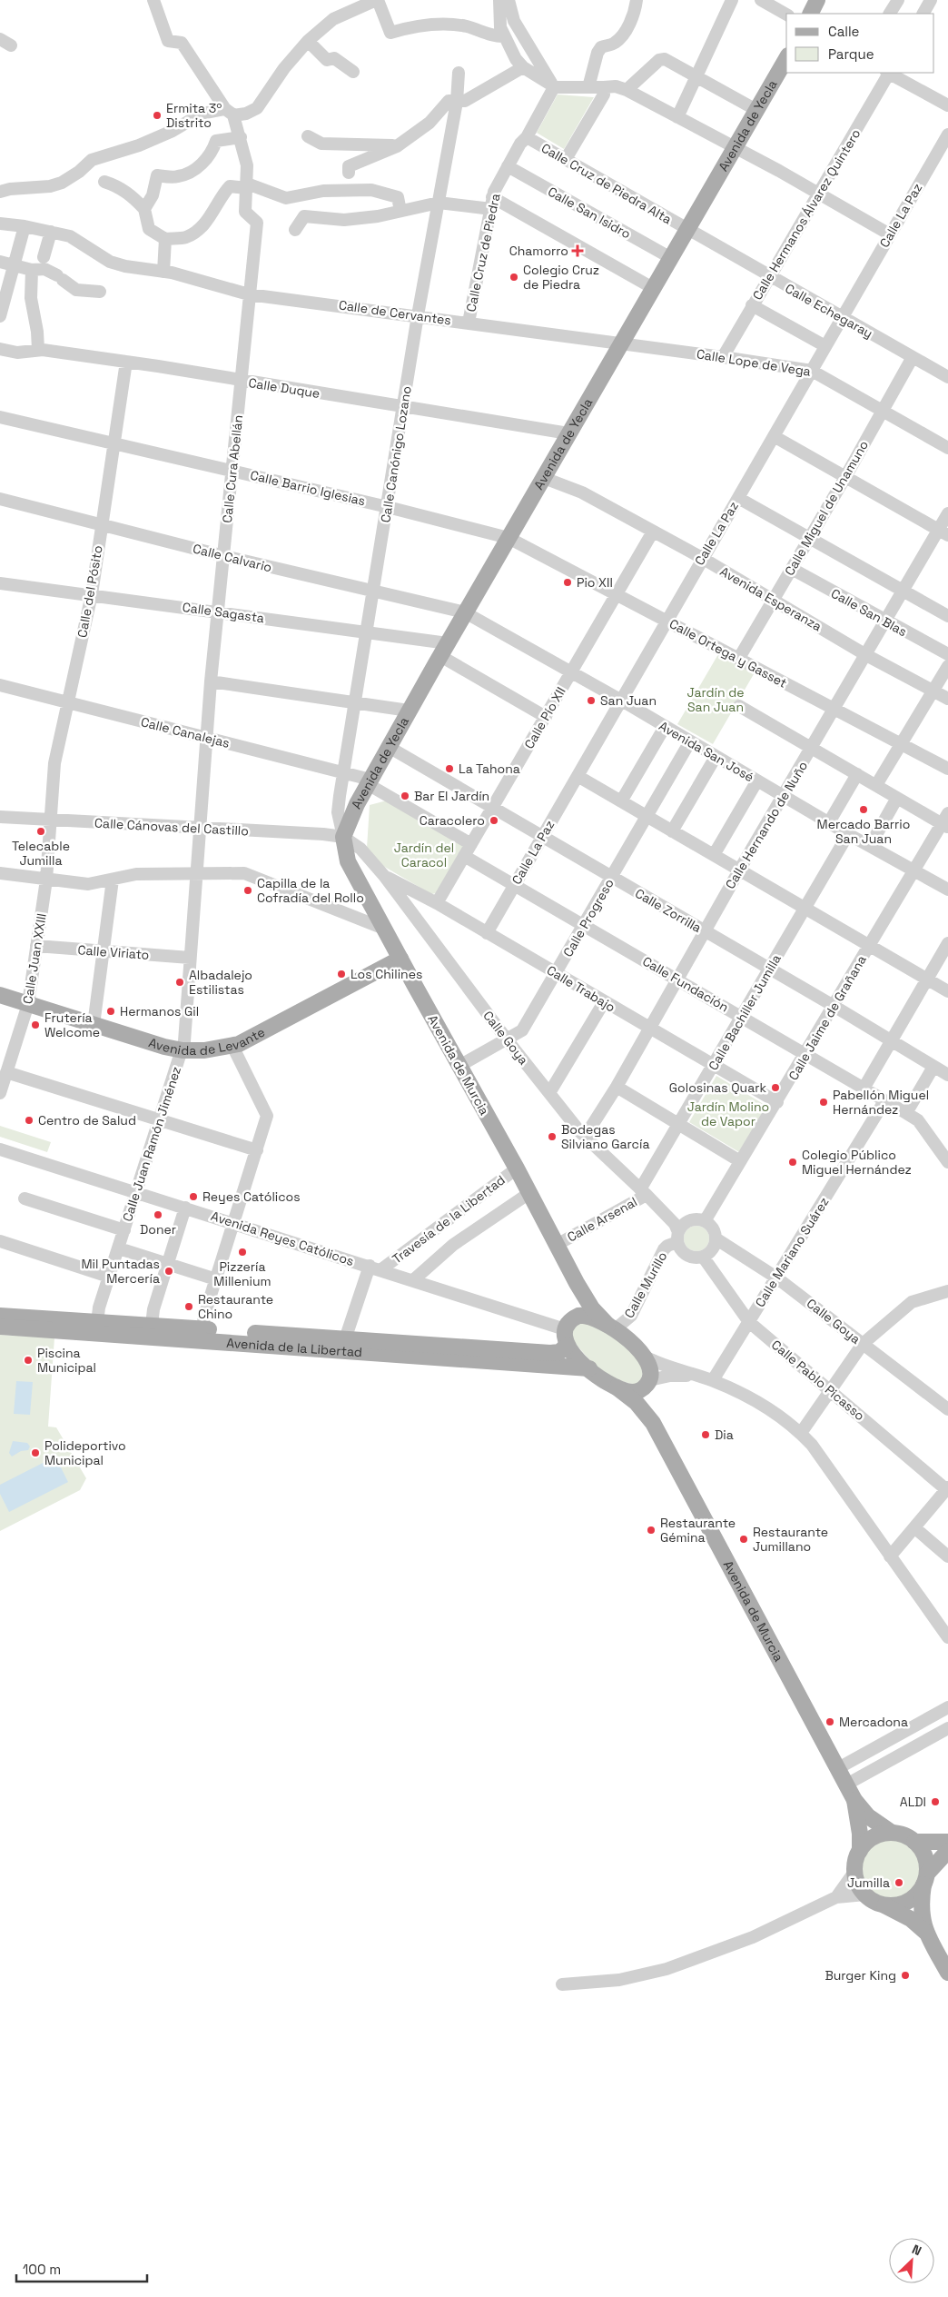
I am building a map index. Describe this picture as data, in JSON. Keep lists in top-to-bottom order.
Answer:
{
  "streets": {
    "main road": [
      "Avenida de Yecla",
      "Avenida de Levante",
      "Avenida de Murcia",
      "Avenida de la Libertad"
    ],
    "street": [
      "Calle Cruz de Piedra Alta",
      "Calle San Isidro",
      "Calle Hermanos Álvarez Quintero",
      "Calle La Paz",
      "Calle Cruz de Piedra",
      "Calle Echegaray",
      "Calle de Cervantes",
      "Calle Lope de Vega",
      "Calle Duque",
      "Calle Canónigo Lozano",
      "Calle Cura Abellán",
      "Calle Barrio Iglesias",
      "Calle Miguel de Unamuno",
      "Calle Calvario",
      "Calle del Pósito",
      "Avenida Esperanza",
      "Calle Sagasta",
      "Calle San Blas",
      "Calle Ortega y Gasset",
      "Calle Pío XII",
      "Calle Canalejas",
      "Avenida San José",
      "Calle Hernando de Nuño",
      "Calle Cánovas del Castillo",
      "Calle Zorrilla",
      "Calle Progreso",
      "Calle Viriato",
      "Calle Juan XXIII",
      "Calle Fundación",
      "Calle Trabajo",
      "Calle Bachiller Jumilla",
      "Calle Jaime de Grañana",
      "Calle Goya",
      "Calle Juan Ramón Jiménez",
      "Travesía de la Libertad",
      "Calle Arsenal",
      "Avenida Reyes Católicos",
      "Calle Mariano Suárez",
      "Calle Murillo",
      "Calle Pablo Picasso"
    ]
  },
  "crossings": [
    ["Avenida de Yecla", "Calle Cruz de Piedra Alta"],
    ["Avenida de Yecla", "Calle San Isidro"],
    ["Avenida de Yecla", "Calle Echegaray"],
    ["Avenida de Yecla", "Calle de Cervantes"],
    ["Avenida de Yecla", "Calle Lope de Vega"],
    ["Avenida de Yecla", "Calle Duque"],
    ["Avenida de Yecla", "Calle Canónigo Lozano"],
    ["Avenida de Yecla", "Calle Barrio Iglesias"],
    ["Avenida de Yecla", "Calle Calvario"],
    ["Avenida de Yecla", "Avenida Esperanza"],
    ["Avenida de Yecla", "Calle Sagasta"],
    ["Avenida de Yecla", "Calle Ortega y Gasset"],
    ["Avenida de Yecla", "Calle Canalejas"],
    ["Avenida de Yecla", "Avenida San José"],
    ["Avenida de Yecla", "Calle Cánovas del Castillo"],
    ["Avenida de Yecla", "Calle Zorrilla"],
    ["Avenida de Yecla", "Calle Goya"],
    ["Avenida de Yecla", "Avenida de Murcia"],
    ["Calle Cruz de Piedra Alta", "Calle Cruz de Piedra"],
    ["Calle Cruz de Piedra Alta", "Calle Echegaray"],
    ["Calle San Isidro", "Calle Cruz de Piedra"],
    ["Calle Hermanos Álvarez Quintero", "Calle Echegaray"],
    ["Calle Hermanos Álvarez Quintero", "Calle Lope de Vega"],
    ["Calle La Paz", "Calle Echegaray"],
    ["Calle La Paz", "Calle Lope de Vega"],
    ["Calle La Paz", "Avenida Esperanza"],
    ["Calle La Paz", "Calle Ortega y Gasset"],
    ["Calle La Paz", "Avenida San José"],
    ["Calle La Paz", "Calle Zorrilla"],
    ["Calle La Paz", "Calle Fundación"],
    ["Calle La Paz", "Calle Trabajo"],
    ["Calle Cruz de Piedra", "Calle de Cervantes"],
    ["Calle Echegaray", "Calle Miguel de Unamuno"],
    ["Calle de Cervantes", "Calle Lope de Vega"],
    ["Calle de Cervantes", "Calle Canónigo Lozano"],
    ["Calle de Cervantes", "Calle Cura Abellán"],
    ["Calle Lope de Vega", "Calle Miguel de Unamuno"],
    ["Calle Duque", "Calle Canónigo Lozano"],
    ["Calle Duque", "Calle Cura Abellán"],
    ["Calle Duque", "Calle del Pósito"],
    ["Calle Canónigo Lozano", "Calle Barrio Iglesias"],
    ["Calle Canónigo Lozano", "Calle Calvario"],
    ["Calle Canónigo Lozano", "Calle Sagasta"],
    ["Calle Canónigo Lozano", "Calle Canalejas"],
    ["Calle Canónigo Lozano", "Calle Cánovas del Castillo"],
    ["Calle Canónigo Lozano", "Calle Goya"],
    ["Calle Canónigo Lozano", "Avenida de Murcia"],
    ["Calle Cura Abellán", "Calle Barrio Iglesias"],
    ["Calle Cura Abellán", "Calle Calvario"],
    ["Calle Cura Abellán", "Calle Sagasta"],
    ["Calle Cura Abellán", "Calle Canalejas"],
    ["Calle Cura Abellán", "Calle Cánovas del Castillo"],
    ["Calle Cura Abellán", "Calle Juan Ramón Jiménez"],
    ["Calle Barrio Iglesias", "Calle del Pósito"],
    ["Calle Barrio Iglesias", "Calle Ortega y Gasset"],
    ["Calle Miguel de Unamuno", "Avenida Esperanza"],
    ["Calle Miguel de Unamuno", "Calle San Blas"],
    ["Calle Miguel de Unamuno", "Calle Ortega y Gasset"],
    ["Calle Calvario", "Calle del Pósito"],
    ["Calle Calvario", "Avenida San José"],
    ["Calle del Pósito", "Calle Sagasta"],
    ["Calle del Pósito", "Calle Canalejas"],
    ["Calle del Pósito", "Calle Cánovas del Castillo"],
    ["Calle del Pósito", "Calle Juan XXIII"],
    ["Avenida Esperanza", "Calle Pío XII"],
    ["Avenida Esperanza", "Calle Hernando de Nuño"],
    ["Calle San Blas", "Calle Hernando de Nuño"],
    ["Calle Ortega y Gasset", "Calle Pío XII"],
    ["Calle Ortega y Gasset", "Calle Hernando de Nuño"],
    ["Calle Pío XII", "Calle Canalejas"],
    ["Calle Pío XII", "Avenida San José"],
    ["Calle Pío XII", "Calle Zorrilla"],
    ["Calle Pío XII", "Calle Fundación"],
    ["Calle Pío XII", "Calle Trabajo"],
    ["Avenida San José", "Calle Hernando de Nuño"],
    ["Avenida San José", "Calle Progreso"],
    ["Avenida San José", "Calle Bachiller Jumilla"],
    ["Avenida San José", "Calle Jaime de Grañana"],
    ["Calle Hernando de Nuño", "Calle Zorrilla"],
    ["Calle Hernando de Nuño", "Calle Fundación"],
    ["Calle Hernando de Nuño", "Calle Trabajo"],
    ["Calle Hernando de Nuño", "Calle Goya"],
    ["Calle Cánovas del Castillo", "Calle Juan XXIII"],
    ["Calle Cánovas del Castillo", "Calle Goya"],
    ["Calle Cánovas del Castillo", "Avenida de Murcia"],
    ["Calle Cánovas del Castillo", "Calle Juan Ramón Jiménez"],
    ["Calle Zorrilla", "Calle Progreso"],
    ["Calle Zorrilla", "Calle Bachiller Jumilla"],
    ["Calle Zorrilla", "Calle Jaime de Grañana"],
    ["Calle Progreso", "Calle Fundación"],
    ["Calle Progreso", "Calle Trabajo"],
    ["Calle Progreso", "Calle Goya"],
    ["Calle Progreso", "Avenida de Murcia"],
    ["Calle Viriato", "Calle Juan XXIII"],
    ["Calle Viriato", "Calle Juan Ramón Jiménez"],
    ["Calle Juan XXIII", "Avenida de Levante"],
    ["Calle Fundación", "Calle Bachiller Jumilla"],
    ["Calle Fundación", "Calle Jaime de Grañana"],
    ["Calle Fundación", "Calle Mariano Suárez"],
    ["Calle Trabajo", "Calle Bachiller Jumilla"],
    ["Calle Trabajo", "Calle Jaime de Grañana"],
    ["Calle Trabajo", "Calle Goya"],
    ["Calle Bachiller Jumilla", "Calle Goya"],
    ["Calle Bachiller Jumilla", "Calle Arsenal"],
    ["Calle Jaime de Grañana", "Calle Goya"],
    ["Calle Jaime de Grañana", "Calle Murillo"],
    ["Calle Jaime de Grañana", "Calle Pablo Picasso"],
    ["Avenida de Levante", "Avenida de Murcia"],
    ["Avenida de Levante", "Calle Juan Ramón Jiménez"],
    ["Calle Goya", "Avenida de Murcia"],
    ["Calle Goya", "Calle Arsenal"],
    ["Calle Goya", "Calle Mariano Suárez"],
    ["Calle Goya", "Calle Murillo"],
    ["Calle Goya", "Calle Pablo Picasso"],
    ["Avenida de Murcia", "Travesía de la Libertad"],
    ["Avenida de Murcia", "Calle Arsenal"],
    ["Avenida de Murcia", "Calle Murillo"],
    ["Calle Juan Ramón Jiménez", "Avenida Reyes Católicos"],
    ["Calle Juan Ramón Jiménez", "Avenida de la Libertad"],
    ["Travesía de la Libertad", "Avenida Reyes Católicos"],
    ["Calle Mariano Suárez", "Calle Pablo Picasso"],
    ["Calle Murillo", "Calle Pablo Picasso"]
  ],
  "parks": ["Jardín de San Juan", "Jardín del Caracol", "Jardín Molino de Vapor"],
  "places": {
    "other": [
      "Ermita 3º Distrito",
      "Colegio Cruz de Piedra",
      "Pio XII",
      "San Juan",
      "La Tahona",
      "Bar El Jardín",
      "Mercado Barrio San Juan",
      "Caracolero",
      "Telecable Jumilla",
      "Capilla de la Cofradía del Rollo",
      "Los Chilines",
      "Albadalejo Estilistas",
      "Hermanos Gil",
      "Frutería Welcome",
      "Golosinas Quark",
      "Pabellón Miguel Hernández",
      "Centro de Salud",
      "Bodegas Silviano García",
      "Colegio Público Miguel Hernández",
      "Reyes Católicos",
      "Doner",
      "Pizzería Millenium",
      "Mil Puntadas Mercería",
      "Restaurante Chino",
      "Piscina Municipal",
      "Dia",
      "Polideportivo Municipal",
      "Restaurante Gémina",
      "Restaurante Jumillano",
      "Mercadona",
      "ALDI",
      "Jumilla",
      "Burger King"
    ],
    "health": ["Chamorro"]
  },
  "legend": ["Calle", "Parque"],
  "scale_bar": "100 m",
  "north": "top right"
}
